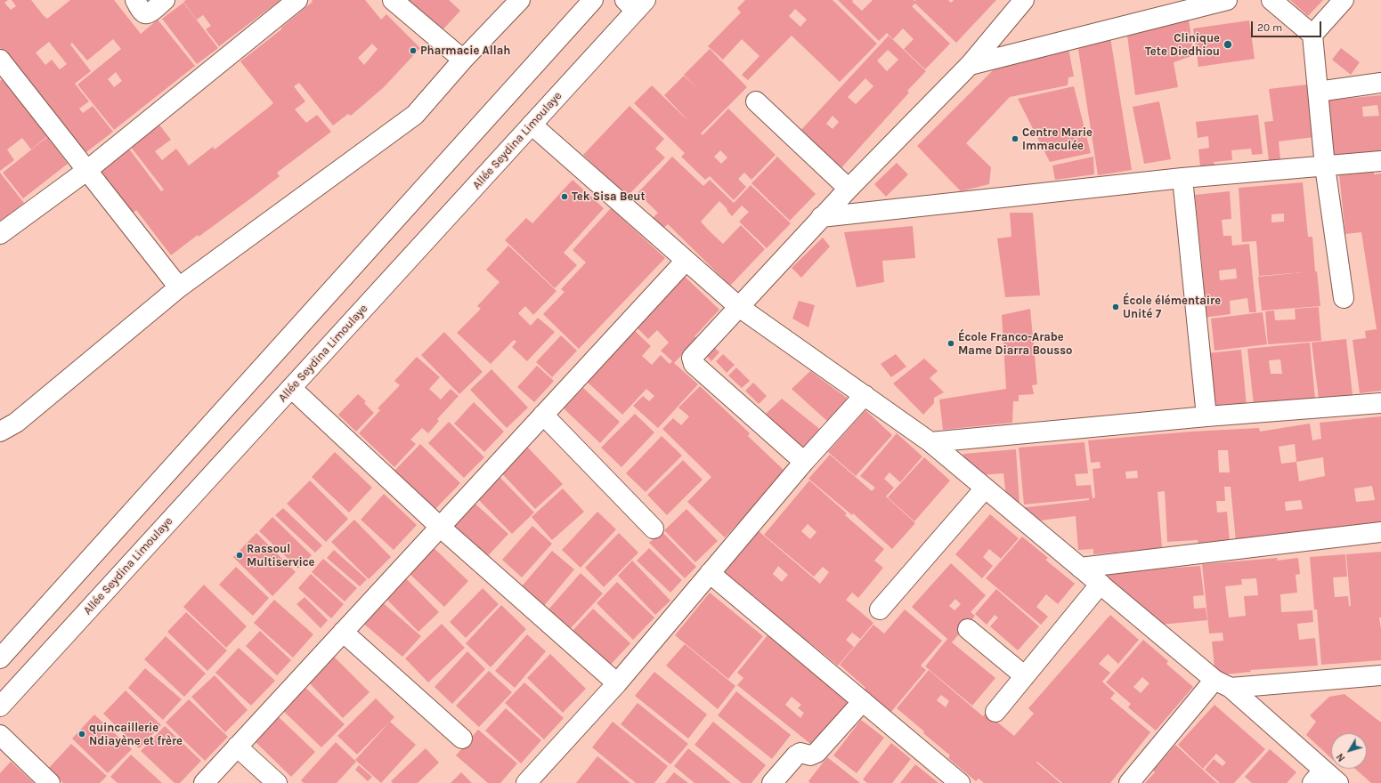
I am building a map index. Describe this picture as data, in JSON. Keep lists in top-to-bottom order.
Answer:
{
  "streets": {
    "street": ["Allée Seydina Limoulaye"]
  },
  "places": [
    "Clinique Tete Diedhiou",
    "Pharmacie Allah",
    "Centre Marie Immaculée",
    "Tek Sisa Beut",
    "École élémentaire Unité 7",
    "École Franco-Arabe Mame Diarra Bousso",
    "Rassoul Multiservice",
    "quincaillerie Ndiayène et frère"
  ],
  "scale_bar": "20 m",
  "north": "bottom left"
}
